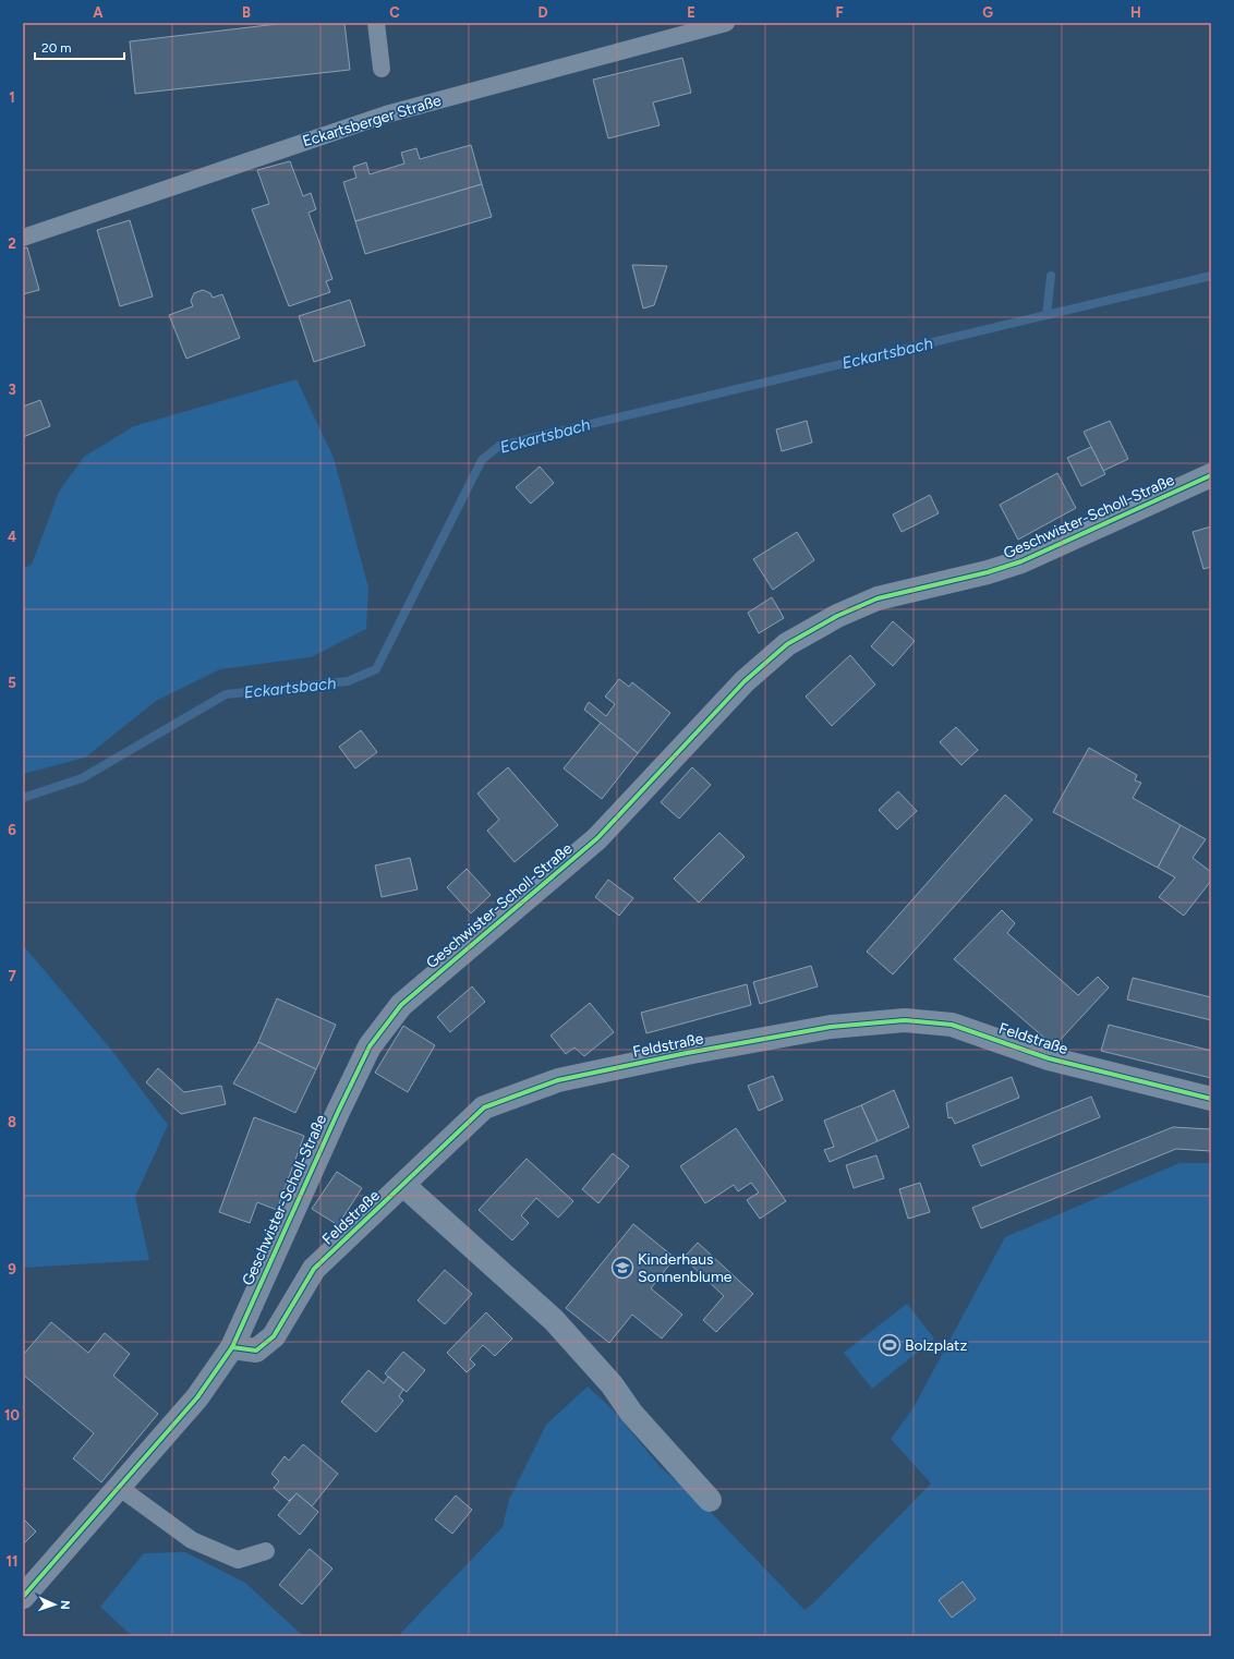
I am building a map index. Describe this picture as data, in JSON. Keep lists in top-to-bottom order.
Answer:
{
  "streets": {
    "street": ["Geschwister-Scholl-Straße", "Feldstraße"],
    "lane": ["Eckartsberger Straße"]
  },
  "crossings": [
    ["Geschwister-Scholl-Straße", "Feldstraße"]
  ],
  "water": ["Eckartsbach"],
  "places": {
    "school or university": ["Kinderhaus Sonnenblume"],
    "sports": ["Bolzplatz"]
  },
  "scale_bar": "20 m",
  "north": "right",
  "grid": {
    "columns": [
      "A",
      "B",
      "C",
      "D",
      "E",
      "F",
      "G",
      "H"
    ],
    "rows": [
      "1",
      "2",
      "3",
      "4",
      "5",
      "6",
      "7",
      "8",
      "9",
      "10",
      "11"
    ]
  }
}
